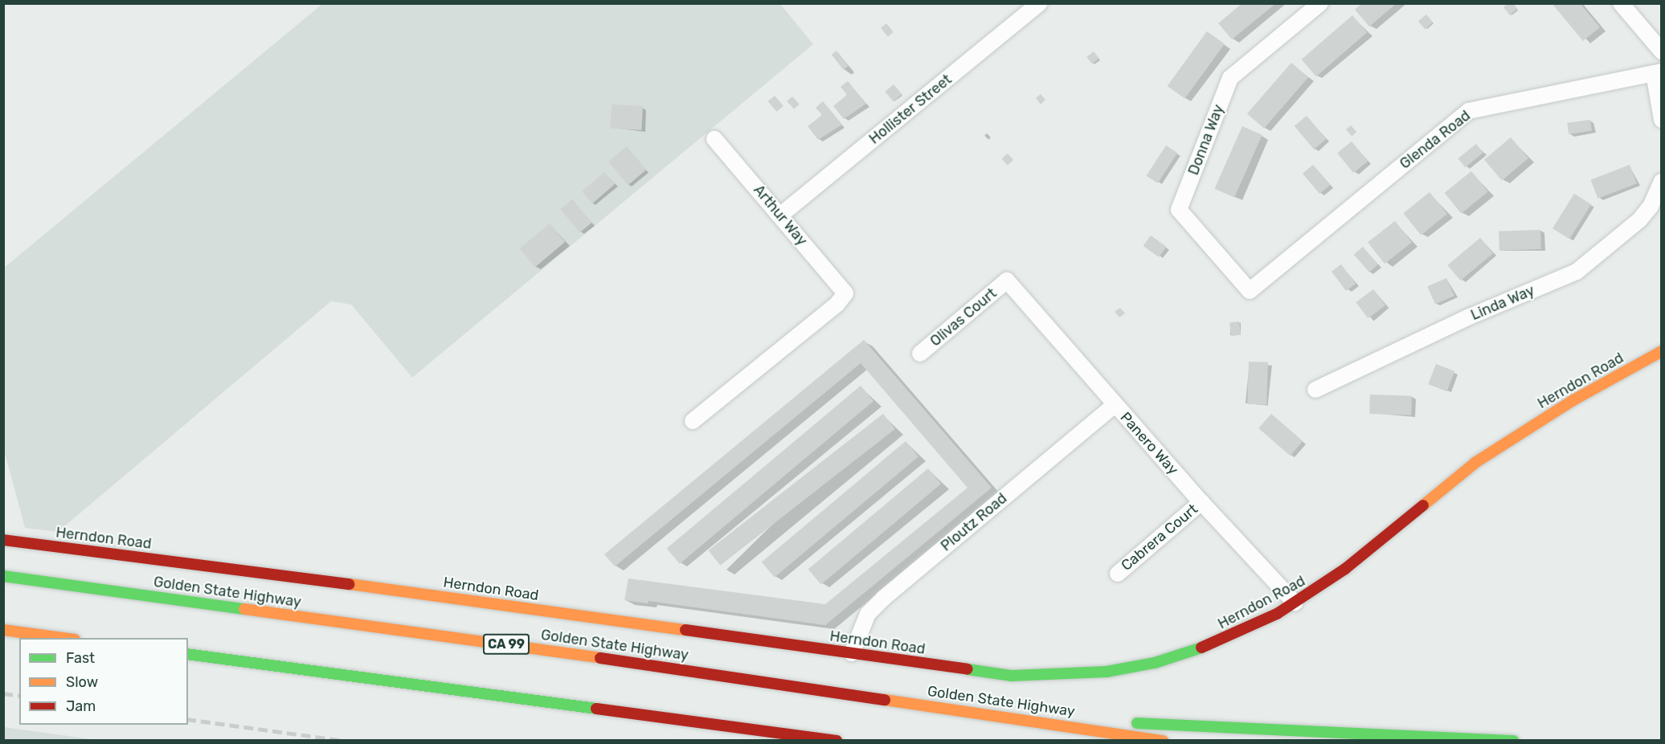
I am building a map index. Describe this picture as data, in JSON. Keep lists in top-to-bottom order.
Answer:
{
  "streets": {
    "main road": ["Herndon Road", "Golden State Highway", "CA 99"],
    "street": [
      "Hollister Street",
      "Donna Way",
      "Glenda Road",
      "Arthur Way",
      "Linda Way",
      "Olivas Court",
      "Panero Way",
      "Ploutz Road",
      "Cabrera Court"
    ]
  },
  "crossings": [
    ["Hollister Street", "Arthur Way"],
    ["Donna Way", "Glenda Road"],
    ["Olivas Court", "Panero Way"],
    ["Herndon Road", "Panero Way"],
    ["Herndon Road", "Ploutz Road"],
    ["Panero Way", "Ploutz Road"],
    ["Panero Way", "Cabrera Court"]
  ],
  "legend": ["Fast", "Slow", "Jam"]
}
